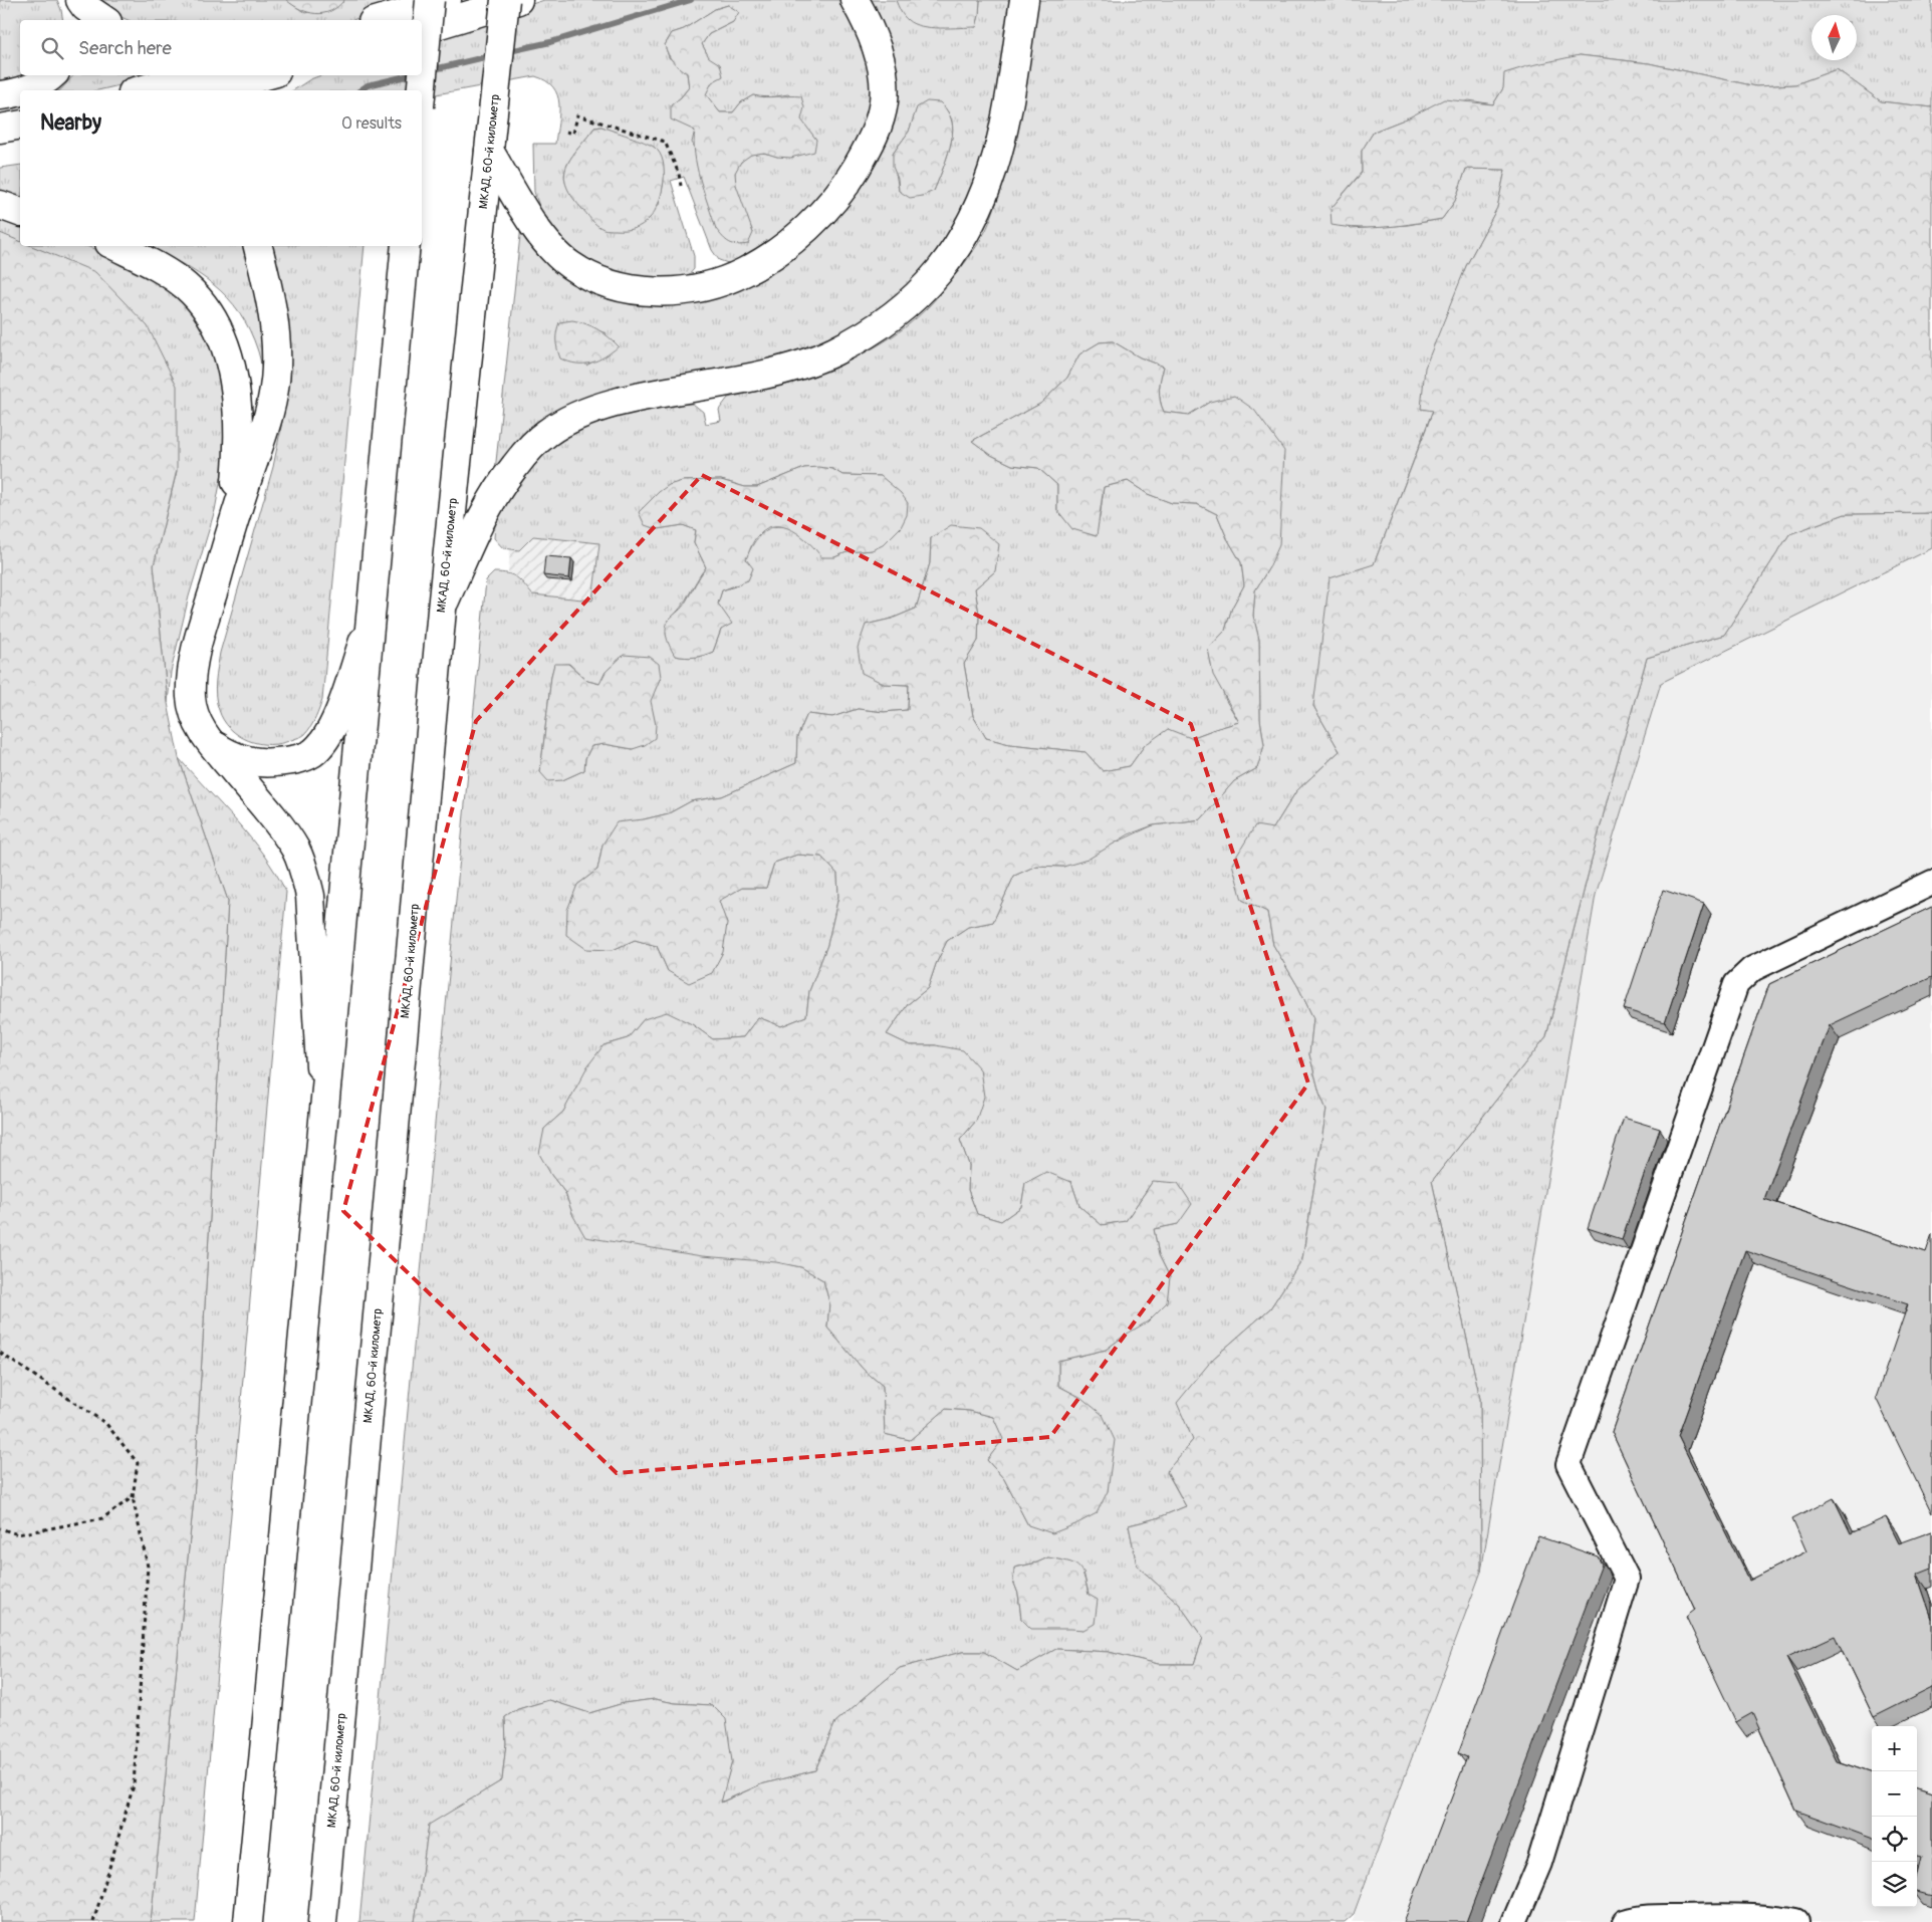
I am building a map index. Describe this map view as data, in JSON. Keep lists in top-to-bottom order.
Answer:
{
  "streets": {
    "main road": ["МКАД, 60-й километр"]
  },
  "north": "top",
  "page": {
    "search": "Search here",
    "heading": ["Nearby", "0 results"],
    "map_buttons": ["+", "−"]
  }
}
